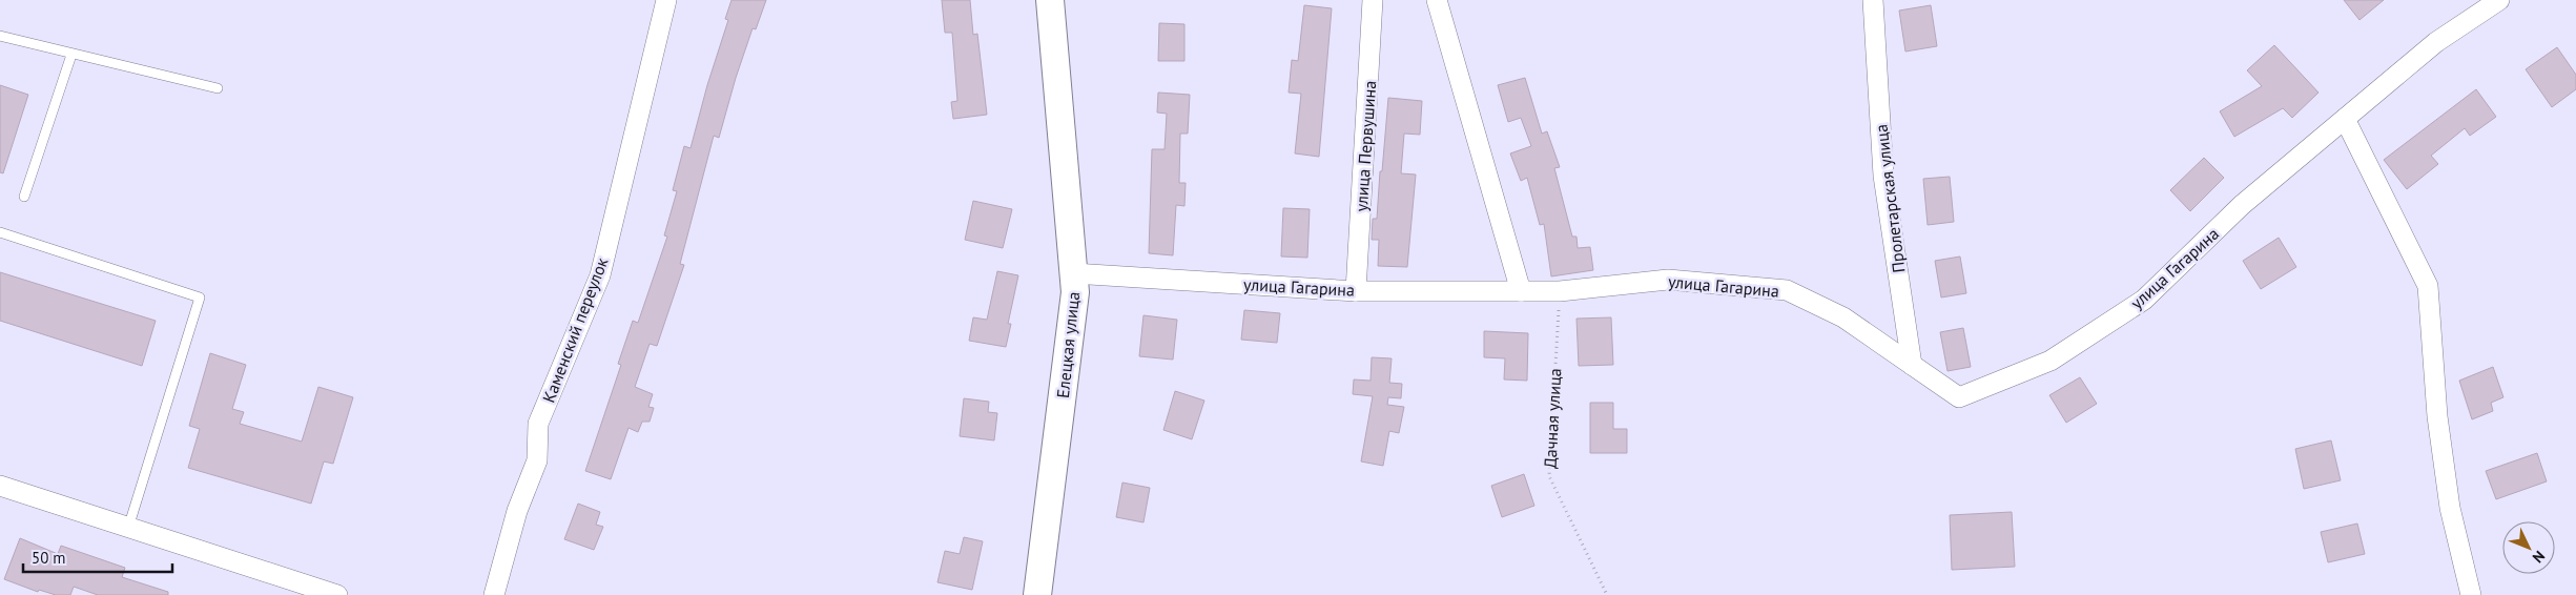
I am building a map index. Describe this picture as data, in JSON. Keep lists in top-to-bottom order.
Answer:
{
  "streets": {
    "main road": ["Елецкая улица"],
    "street": [
      "улица Первушина",
      "Пролетарская улица",
      "улица Гагарина",
      "Каменский переулок"
    ],
    "path": ["Дачная улица"]
  },
  "crossings": [
    ["улица Первушина", "улица Гагарина"],
    ["Пролетарская улица", "улица Гагарина"],
    ["улица Гагарина", "Елецкая улица"],
    ["улица Гагарина", "Дачная улица"]
  ],
  "scale_bar": "50 m",
  "north": "bottom right"
}
